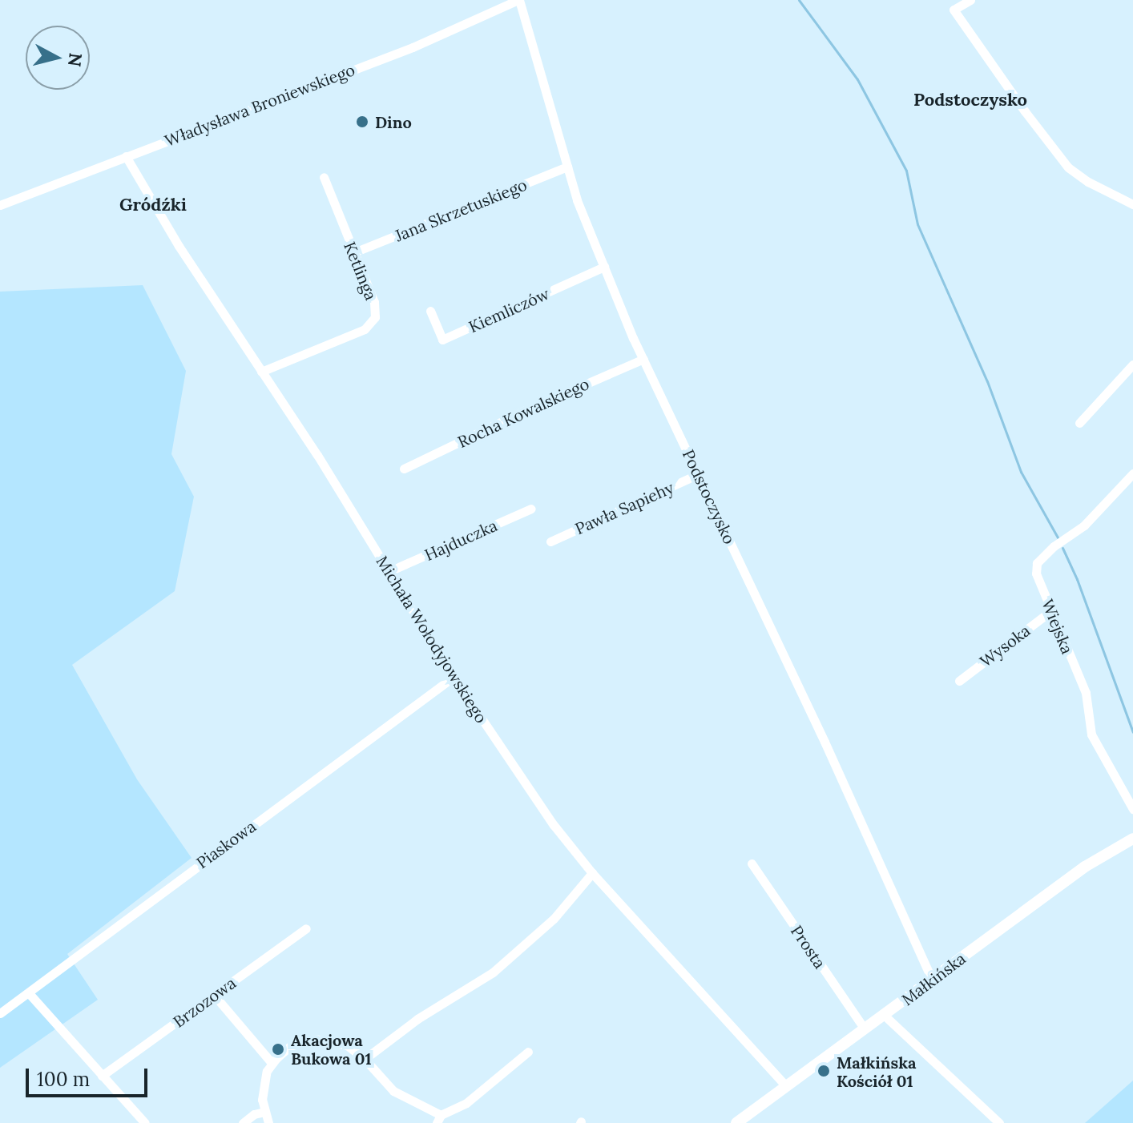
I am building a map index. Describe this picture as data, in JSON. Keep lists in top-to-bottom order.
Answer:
{
  "streets": {
    "main road": ["Małkińska"],
    "street": [
      "Władysława Broniewskiego",
      "Jana Skrzetuskiego",
      "Ketlinga",
      "Kiemliczów",
      "Rocha Kowalskiego",
      "Podstoczysko",
      "Pawła Sapiehy",
      "Hajduczka",
      "Wiejska",
      "Michała Wołodyjowskiego",
      "Wysoka",
      "Piaskowa",
      "Prosta",
      "Brzozowa"
    ]
  },
  "crossings": [
    ["Władysława Broniewskiego", "Podstoczysko"],
    ["Władysława Broniewskiego", "Michała Wołodyjowskiego"],
    ["Jana Skrzetuskiego", "Ketlinga"],
    ["Jana Skrzetuskiego", "Podstoczysko"],
    ["Ketlinga", "Michała Wołodyjowskiego"],
    ["Kiemliczów", "Podstoczysko"],
    ["Rocha Kowalskiego", "Podstoczysko"],
    ["Podstoczysko", "Pawła Sapiehy"],
    ["Podstoczysko", "Małkińska"],
    ["Hajduczka", "Michała Wołodyjowskiego"],
    ["Wiejska", "Wysoka"],
    ["Michała Wołodyjowskiego", "Piaskowa"],
    ["Michała Wołodyjowskiego", "Małkińska"],
    ["Prosta", "Małkińska"]
  ],
  "districts": ["Podstoczysko", "Gródźki"],
  "places": ["Dino", "Akacjowa Bukowa 01", "Małkińska Kościół 01"],
  "scale_bar": "100 m",
  "north": "right"
}
